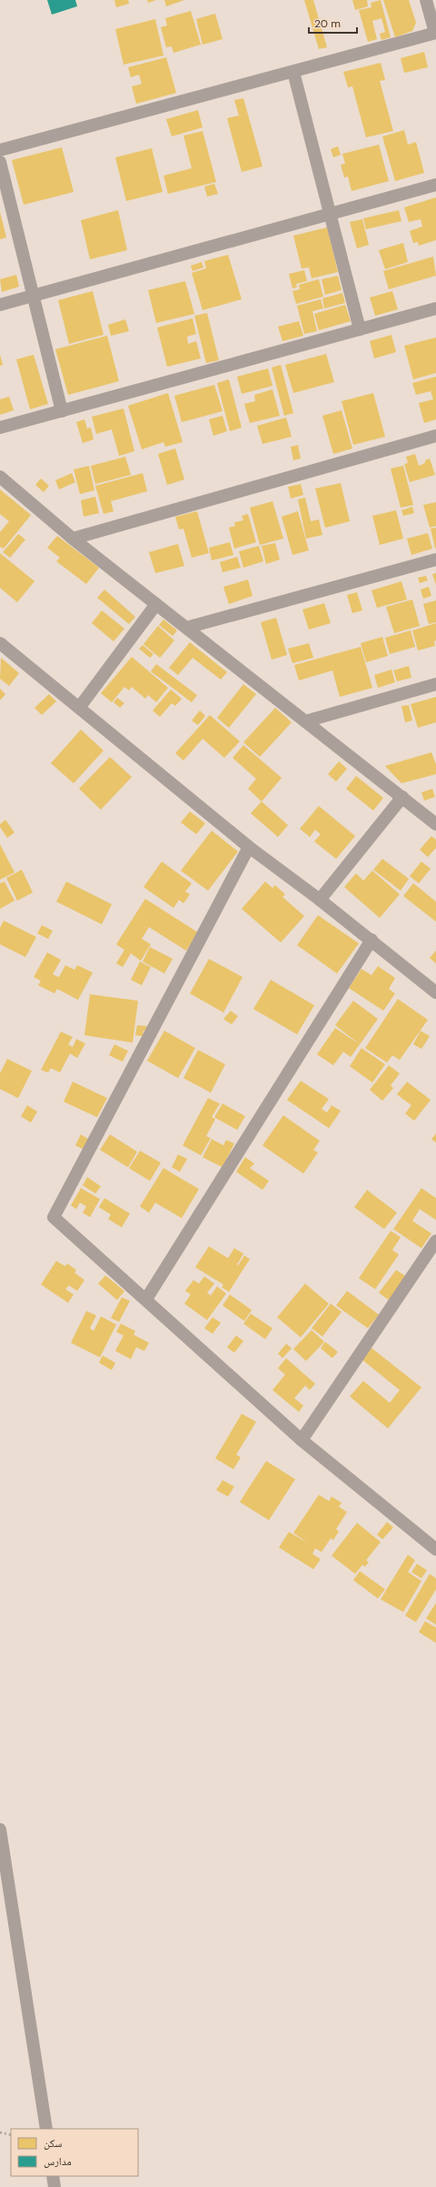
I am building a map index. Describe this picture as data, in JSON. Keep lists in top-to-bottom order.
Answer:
{
  "legend": ["سكن", "مدارس"],
  "scale_bar": "20 m"
}
